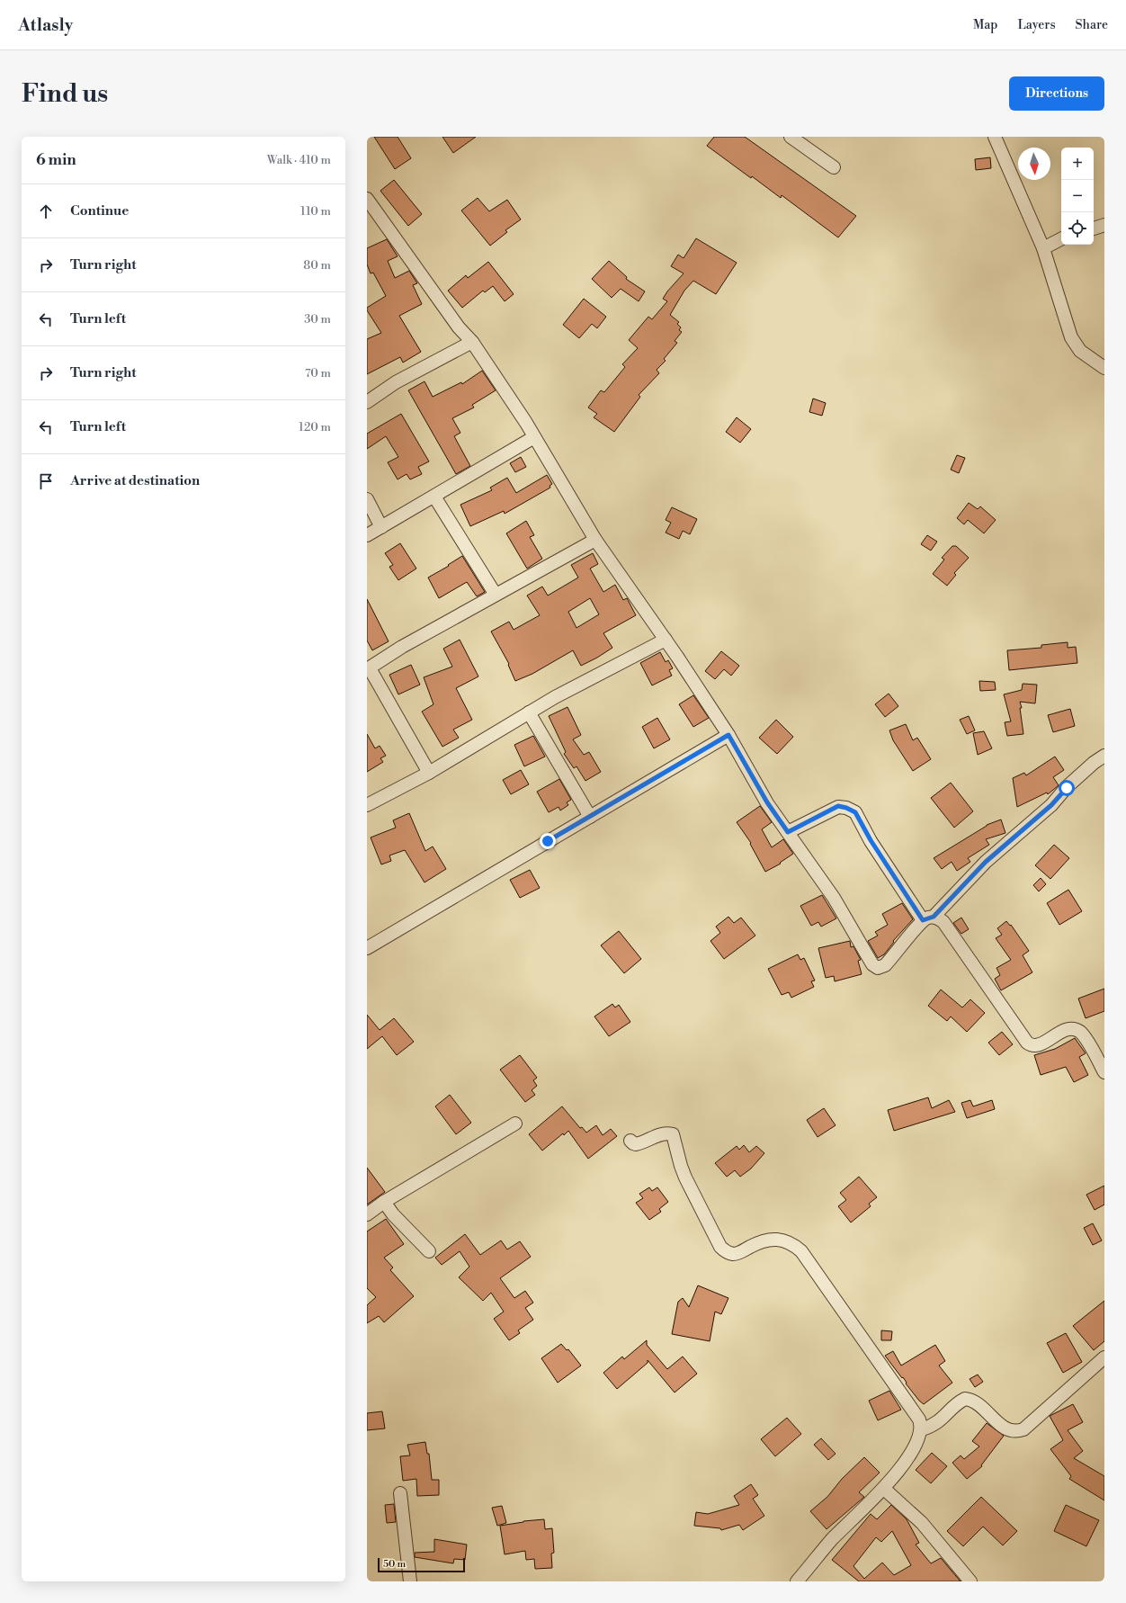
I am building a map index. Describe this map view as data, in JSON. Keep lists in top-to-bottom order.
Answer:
{
  "scale_bar": "50 m",
  "north": "bottom",
  "page": {
    "header": "Atlasly",
    "nav": ["Map", "Layers", "Share"],
    "buttons": "Directions",
    "title": "Find us",
    "heading": ["6 min", "Walk · 410 m"],
    "map_buttons": ["+", "−"],
    "list": [
      ["Continue", "110 m"],
      ["Turn right", "80 m"],
      ["Turn left", "30 m"],
      ["Turn right", "70 m"],
      ["Turn left", "120 m"],
      "Arrive at destination"
    ],
    "scale": "50 m"
  }
}
